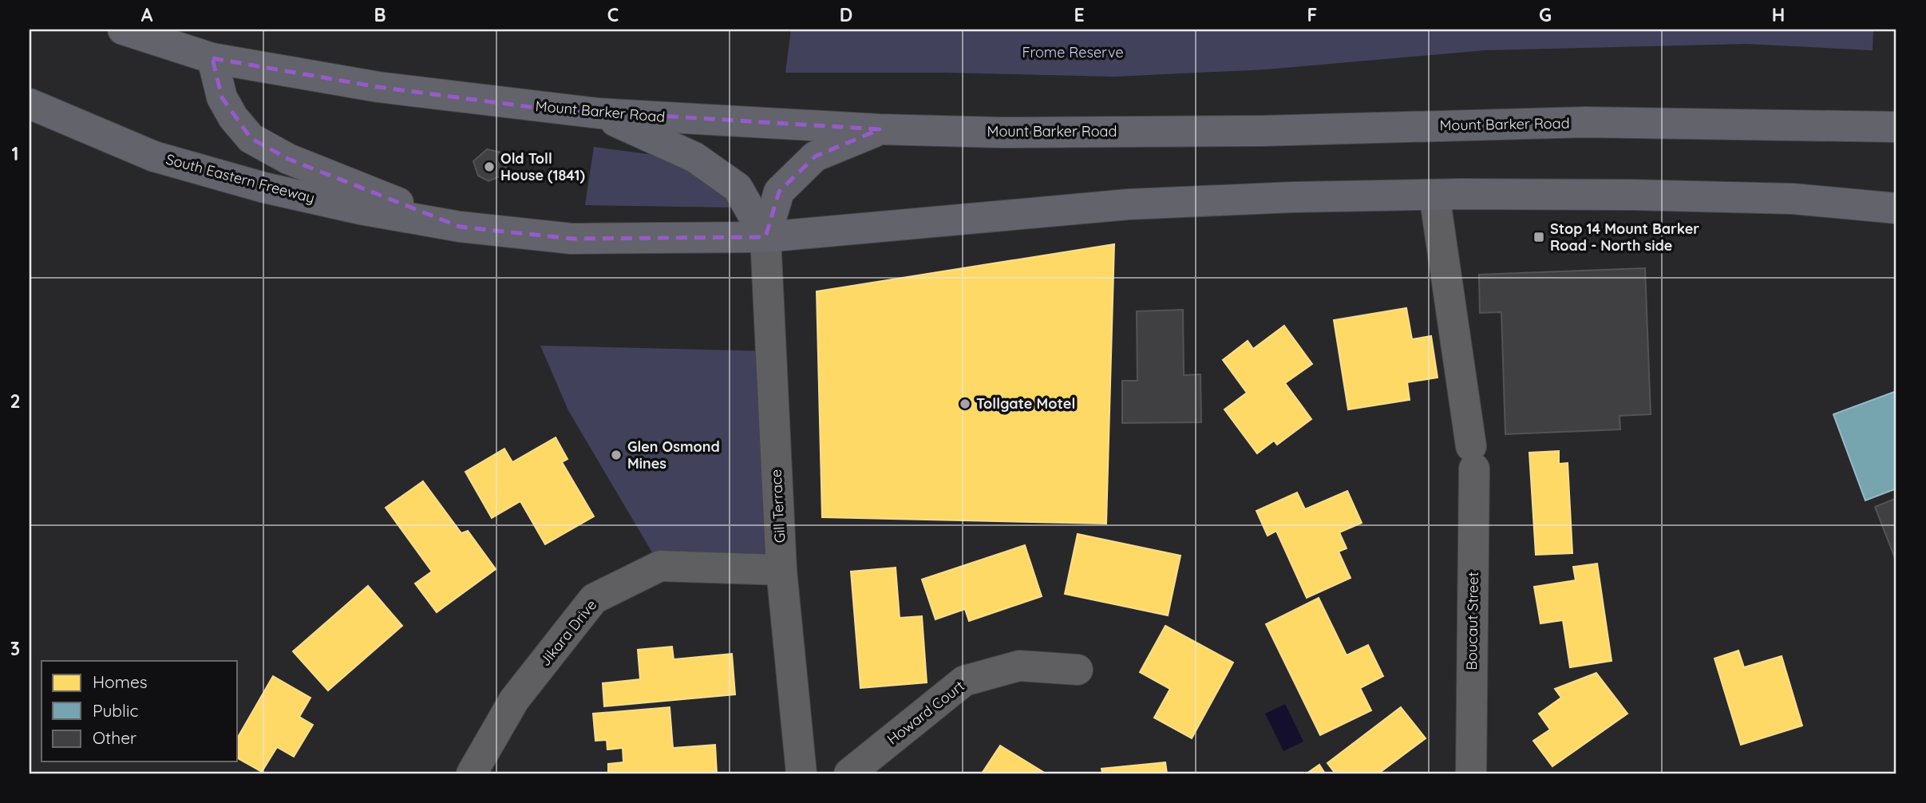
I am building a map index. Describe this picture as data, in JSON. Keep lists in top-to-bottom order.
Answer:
{
  "streets": {
    "highway": ["Mount Barker Road", "South Eastern Freeway"],
    "street": [
      "Gill Terrace",
      "Boucaut Street",
      "Jikara Drive",
      "Howard Court"
    ]
  },
  "crossings": [
    ["Gill Terrace", "Jikara Drive"]
  ],
  "parks": ["Frome Reserve"],
  "places": {
    "other": ["Old Toll House (1841)", "Tollgate Motel", "Glen Osmond Mines"],
    "transit": ["Stop 14 Mount Barker Road - North side"]
  },
  "legend": ["Homes", "Public", "Other"],
  "grid": {
    "columns": [
      "A",
      "B",
      "C",
      "D",
      "E",
      "F",
      "G",
      "H"
    ],
    "rows": ["1", "2", "3"]
  }
}
